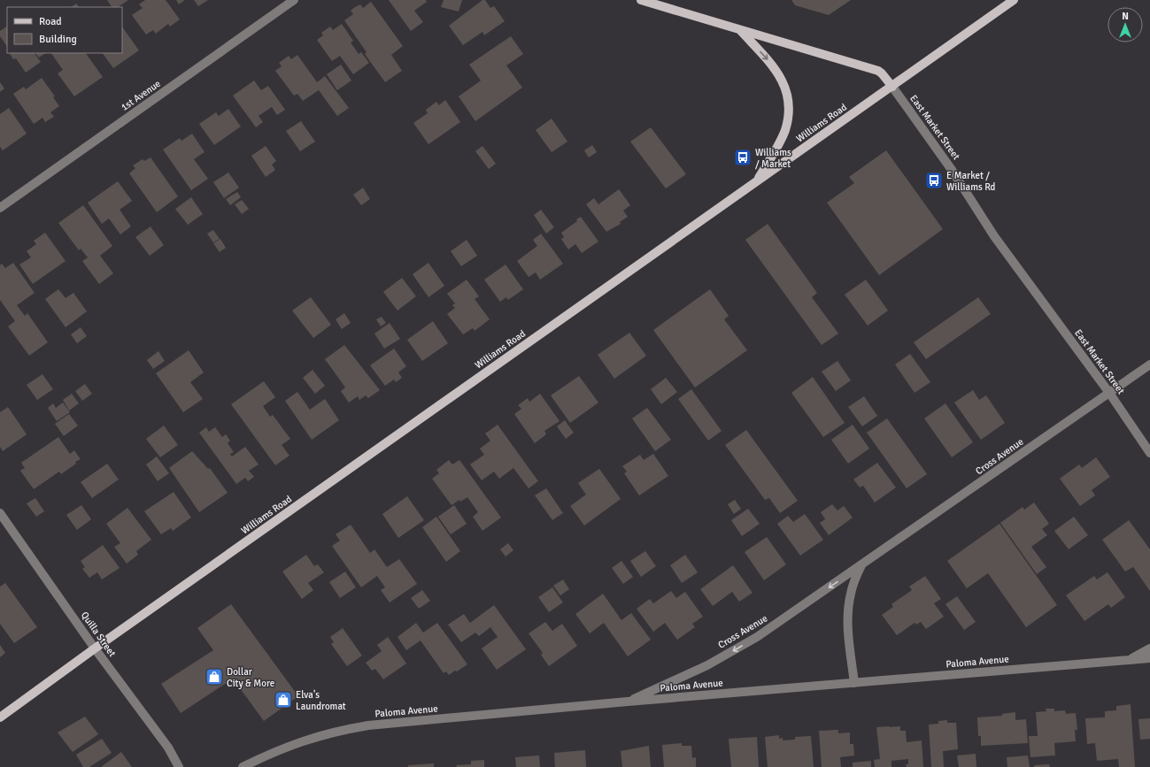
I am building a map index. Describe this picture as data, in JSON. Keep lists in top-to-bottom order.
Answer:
{
  "streets": {
    "main road": ["Williams Road", "East Market Street"],
    "street": [
      "1st Avenue",
      "Cross Avenue",
      "Quilla Street",
      "Paloma Avenue"
    ]
  },
  "crossings": [
    ["Williams Road", "East Market Street"],
    ["Williams Road", "Quilla Street"],
    ["East Market Street", "Cross Avenue"],
    ["Cross Avenue", "Paloma Avenue"]
  ],
  "one_way": ["Cross Avenue"],
  "places": {
    "bus stop": ["Williams / Market", "E Market / Williams Rd"],
    "shop": ["Dollar City & More", "Elva's Laundromat"]
  },
  "legend": ["Road", "Building"],
  "north": "top"
}
